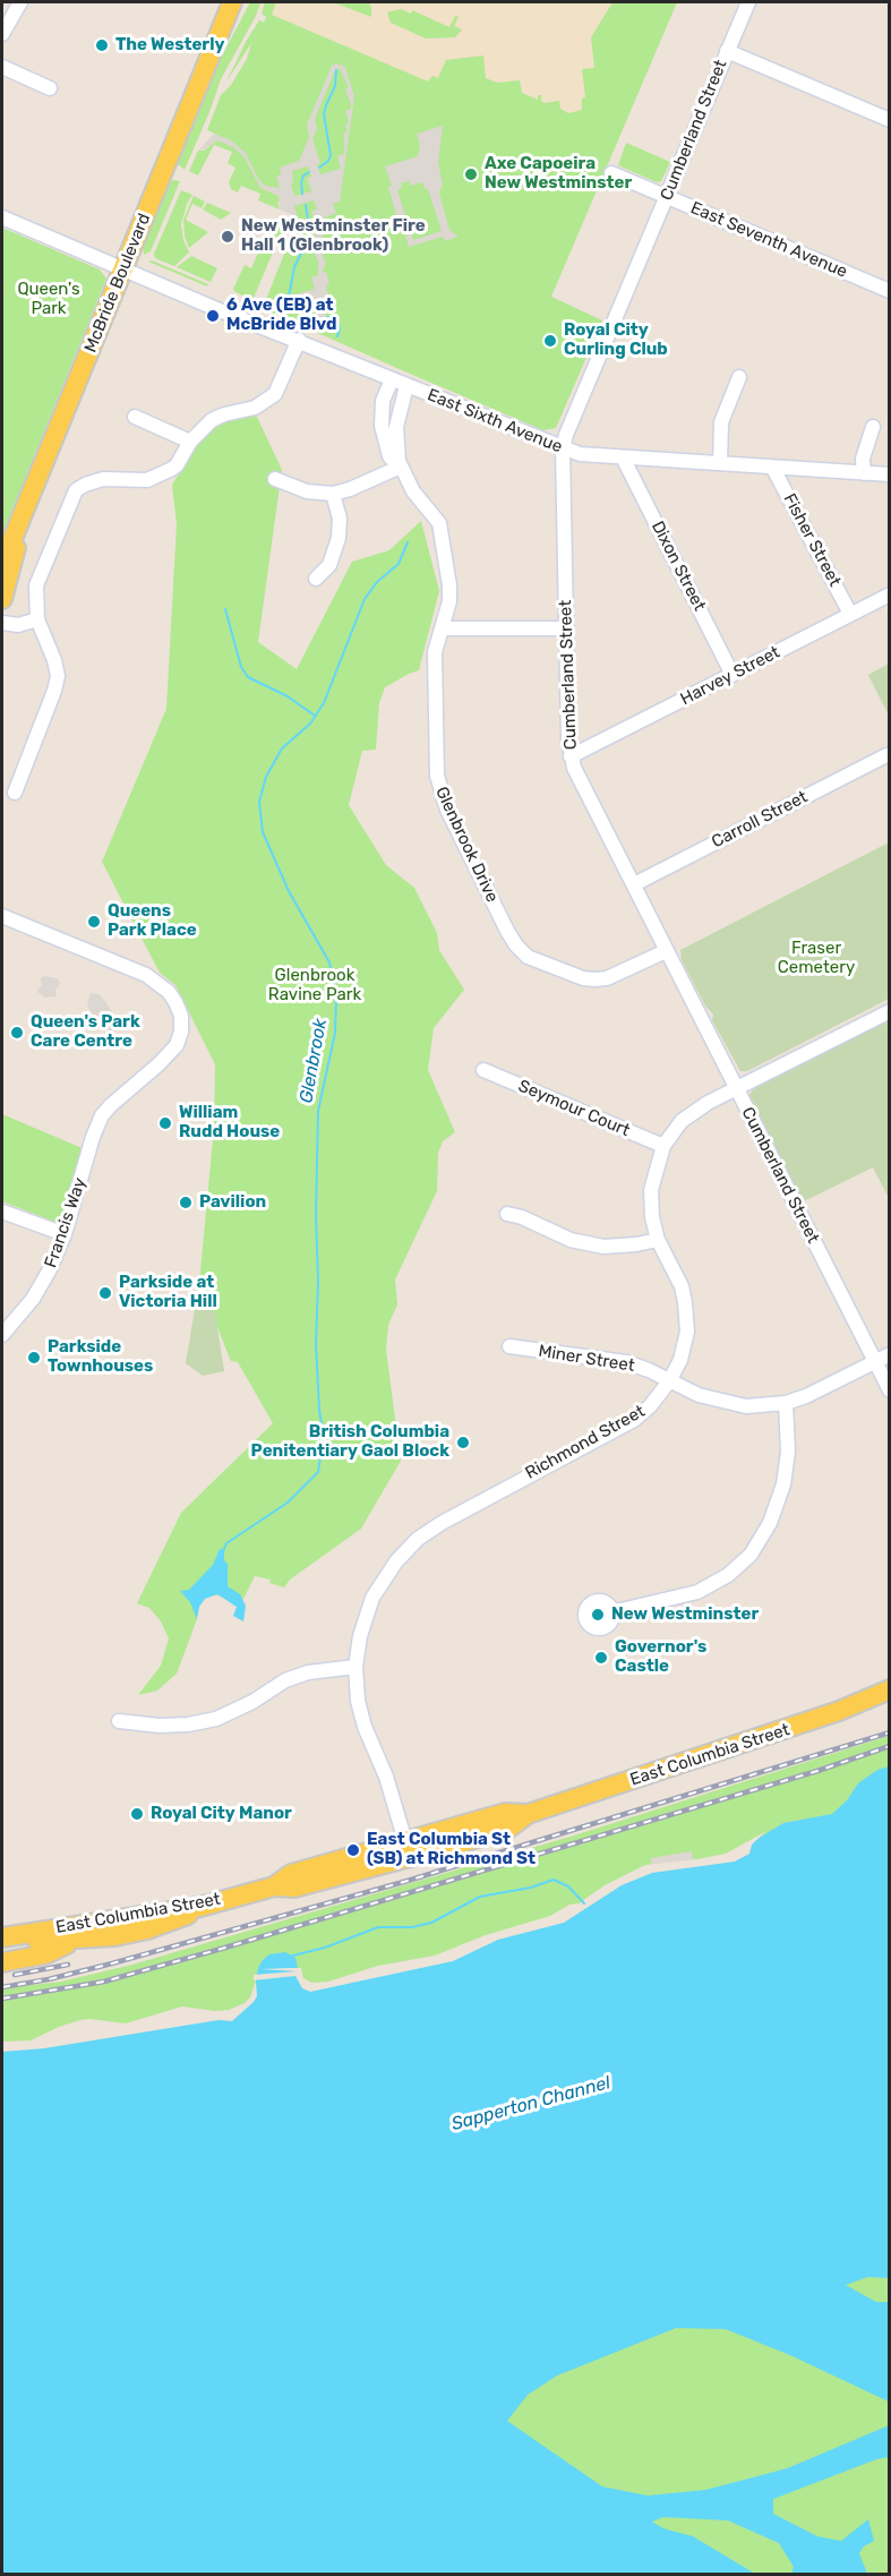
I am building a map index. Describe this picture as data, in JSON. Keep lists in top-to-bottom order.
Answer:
{
  "streets": {
    "main road": ["McBride Boulevard", "East Columbia Street"],
    "street": [
      "Cumberland Street",
      "East Seventh Avenue",
      "East Sixth Avenue",
      "Fisher Street",
      "Dixon Street",
      "Harvey Street",
      "Carroll Street",
      "Glenbrook Drive",
      "Seymour Court",
      "Francis Way",
      "Miner Street",
      "Richmond Street"
    ]
  },
  "crossings": [
    ["Cumberland Street", "East Seventh Avenue"],
    ["Cumberland Street", "East Sixth Avenue"],
    ["Cumberland Street", "Harvey Street"],
    ["Cumberland Street", "Carroll Street"],
    ["Cumberland Street", "Glenbrook Drive"],
    ["Cumberland Street", "Miner Street"],
    ["Cumberland Street", "Richmond Street"],
    ["McBride Boulevard", "East Sixth Avenue"],
    ["East Sixth Avenue", "Fisher Street"],
    ["East Sixth Avenue", "Dixon Street"],
    ["East Sixth Avenue", "Glenbrook Drive"],
    ["Fisher Street", "Harvey Street"],
    ["Dixon Street", "Harvey Street"],
    ["Seymour Court", "Richmond Street"],
    ["Miner Street", "Richmond Street"],
    ["Richmond Street", "East Columbia Street"]
  ],
  "water": ["Glenbrook", "Sapperton Channel"],
  "parks": ["Queen's Park", "Fraser Cemetery", "Glenbrook Ravine Park"],
  "places": [
    "The Westerly",
    "Axe Capoeira New Westminster",
    "New Westminster Fire Hall 1 (Glenbrook)",
    "6 Ave (EB) at McBride Blvd",
    "Royal City Curling Club",
    "Queens Park Place",
    "Queen's Park Care Centre",
    "William Rudd House",
    "Pavilion",
    "Parkside at Victoria Hill",
    "Parkside Townhouses",
    "British Columbia Penitentiary Gaol Block",
    "New Westminster",
    "Governor's Castle",
    "Royal City Manor",
    "East Columbia St (SB) at Richmond St"
  ]
}
